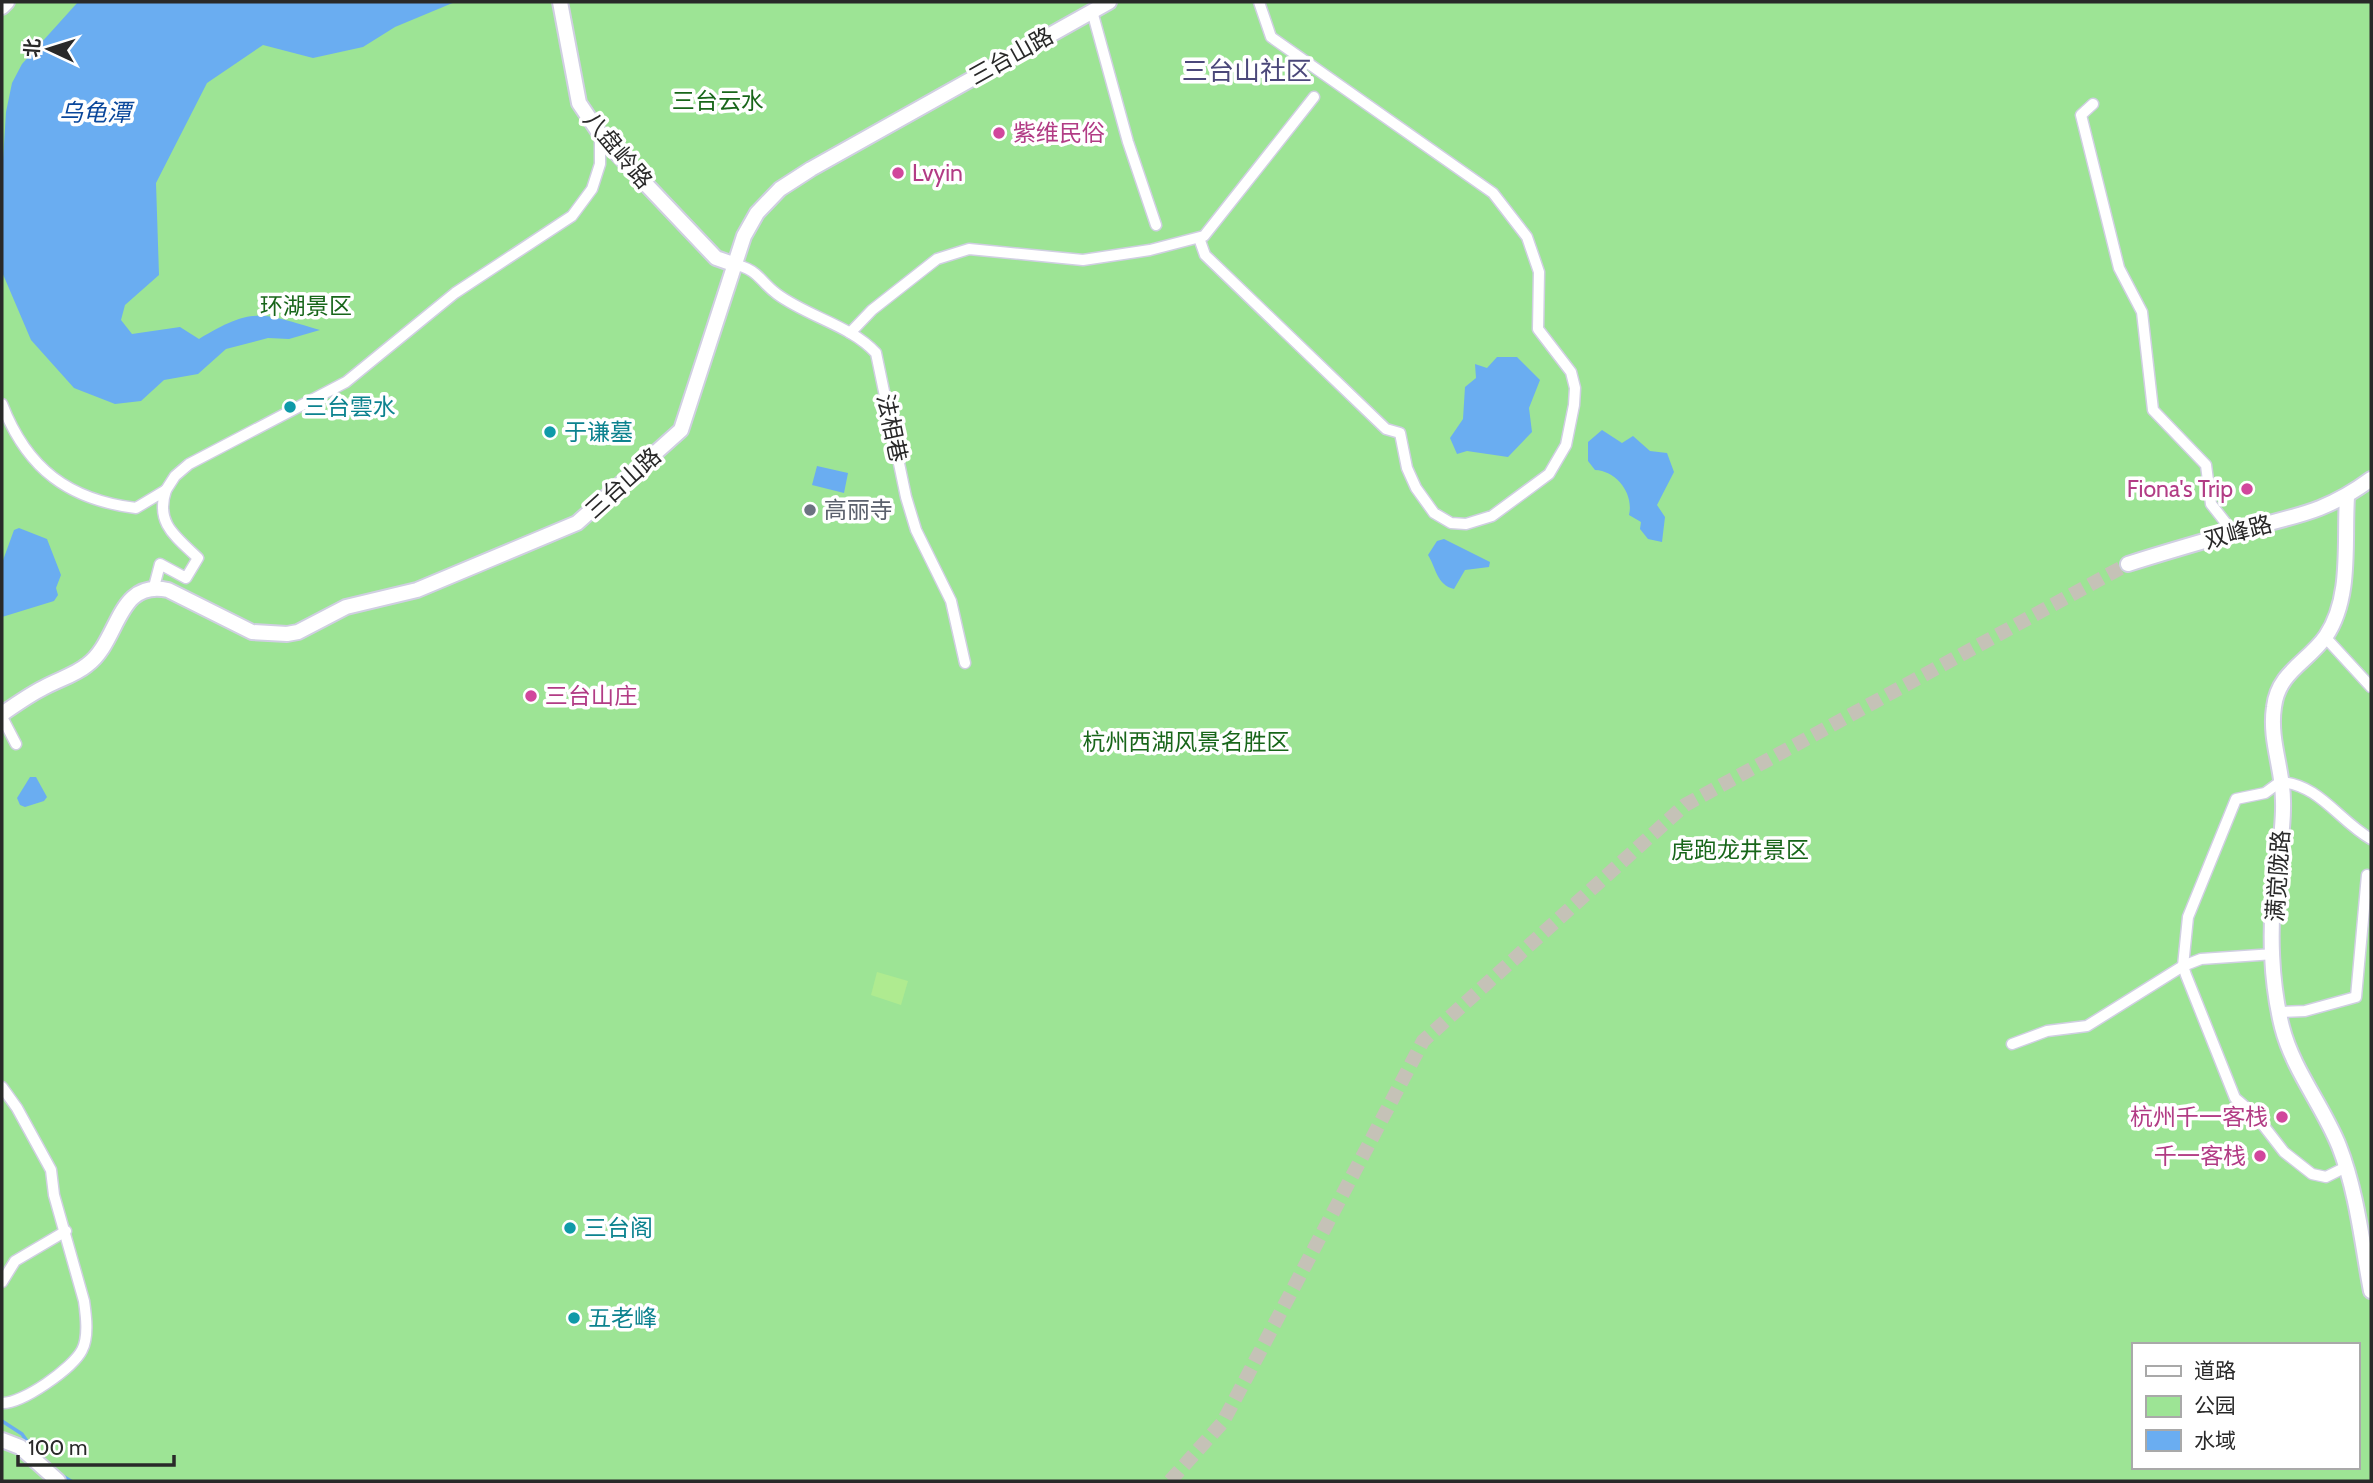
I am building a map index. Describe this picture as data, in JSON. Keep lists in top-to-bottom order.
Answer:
{
  "streets": {
    "street": [
      "三台山路",
      "八盘岭路",
      "法相巷",
      "双峰路",
      "满觉陇路"
    ]
  },
  "crossings": [
    ["三台山路", "八盘岭路"],
    ["三台山路", "法相巷"],
    ["八盘岭路", "法相巷"],
    ["双峰路", "满觉陇路"]
  ],
  "districts": ["三台山社区"],
  "water": ["乌龟潭"],
  "parks": [
    "三台云水",
    "环湖景区",
    "杭州西湖风景名胜区",
    "虎跑龙井景区"
  ],
  "places": [
    "紫维民俗",
    "Lvyin",
    "三台雲水",
    "于谦墓",
    "Fiona's Trip",
    "高丽寺",
    "三台山庄",
    "杭州千一客栈",
    "千一客栈",
    "三台阁",
    "五老峰"
  ],
  "legend": ["道路", "公园", "水域"],
  "scale_bar": "100 m",
  "north": "left"
}
